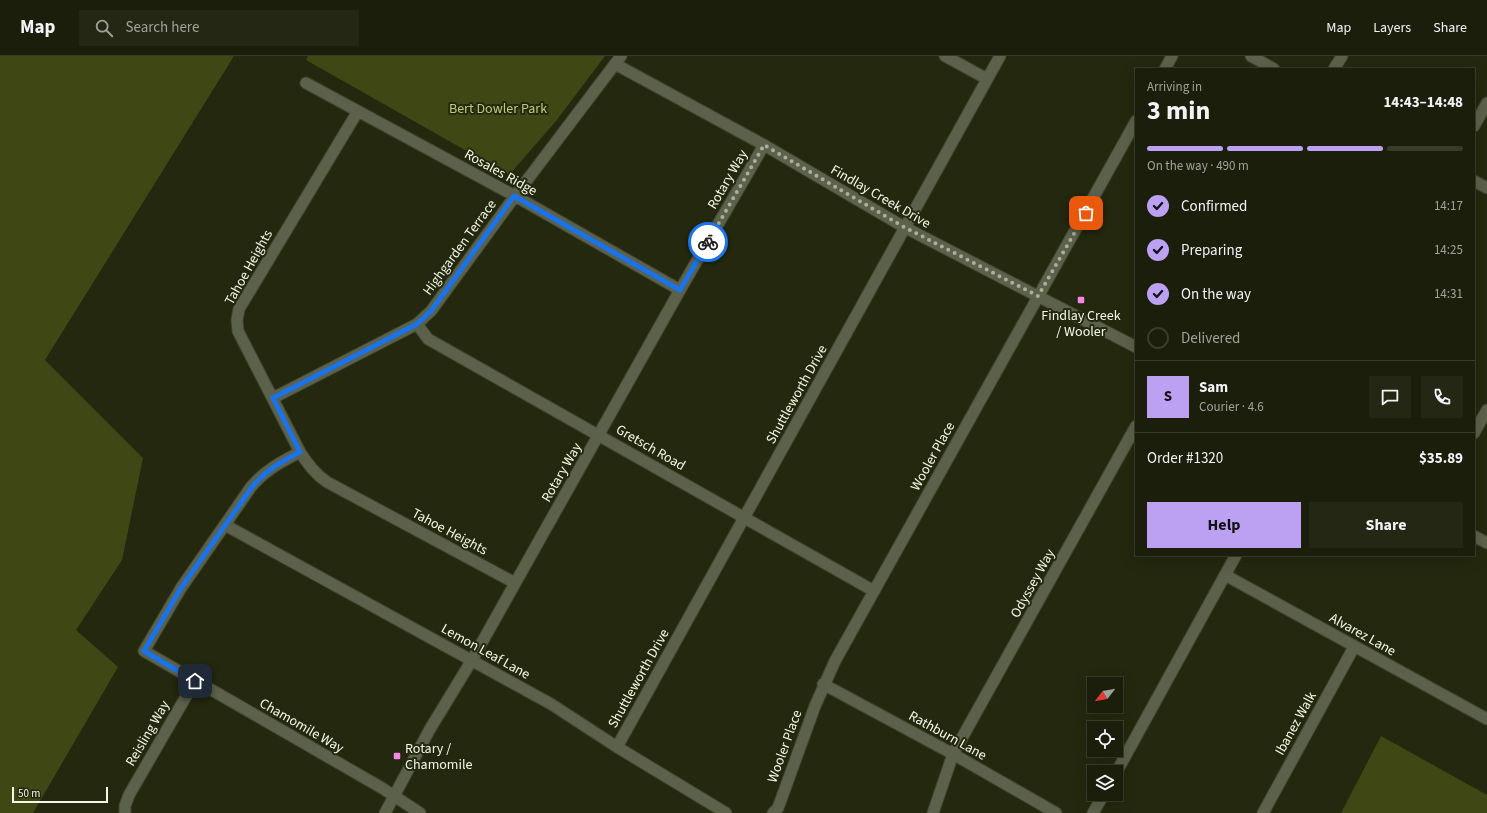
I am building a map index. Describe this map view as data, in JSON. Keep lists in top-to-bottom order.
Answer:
{
  "streets": {
    "street": [
      "Rosales Ridge",
      "Rotary Way",
      "Findlay Creek Drive",
      "Highgarden Terrace",
      "Tahoe Heights",
      "Shuttleworth Drive",
      "Gretsch Road",
      "Wooler Place",
      "Odyssey Way",
      "Alvarez Lane",
      "Lemon Leaf Lane",
      "Ibanez Walk",
      "Chamomile Way",
      "Reisling Way",
      "Rathburn Lane"
    ]
  },
  "crossings": [
    ["Rosales Ridge", "Rotary Way"],
    ["Rosales Ridge", "Highgarden Terrace"],
    ["Rosales Ridge", "Tahoe Heights"],
    ["Rotary Way", "Findlay Creek Drive"],
    ["Rotary Way", "Tahoe Heights"],
    ["Rotary Way", "Gretsch Road"],
    ["Rotary Way", "Lemon Leaf Lane"],
    ["Rotary Way", "Chamomile Way"],
    ["Findlay Creek Drive", "Highgarden Terrace"],
    ["Findlay Creek Drive", "Shuttleworth Drive"],
    ["Findlay Creek Drive", "Wooler Place"],
    ["Highgarden Terrace", "Tahoe Heights"],
    ["Highgarden Terrace", "Gretsch Road"],
    ["Shuttleworth Drive", "Gretsch Road"],
    ["Shuttleworth Drive", "Lemon Leaf Lane"],
    ["Gretsch Road", "Wooler Place"],
    ["Wooler Place", "Rathburn Lane"],
    ["Odyssey Way", "Rathburn Lane"],
    ["Alvarez Lane", "Ibanez Walk"],
    ["Chamomile Way", "Reisling Way"]
  ],
  "parks": ["Bert Dowler Park"],
  "places": {
    "transit": ["Findlay Creek / Wooler", "Rotary / Chamomile"]
  },
  "scale_bar": "50 m",
  "north": "bottom left",
  "page": {
    "header": "Map",
    "search": "Search here",
    "nav": ["Map", "Layers", "Share"],
    "heading": ["3 min", "Arriving in", "14:43–14:48"],
    "panel": [
      "Sam",
      "Courier · 4.6",
      "Order #1320",
      "$35.89"
    ],
    "bar": "On the way · 490 m",
    "list": [
      ["Confirmed", "14:17"],
      ["Preparing", "14:25"],
      ["On the way", "14:31"],
      "Delivered"
    ],
    "round": "S",
    "buttons": ["Help", "Share"],
    "scale": "50 m"
  }
}
